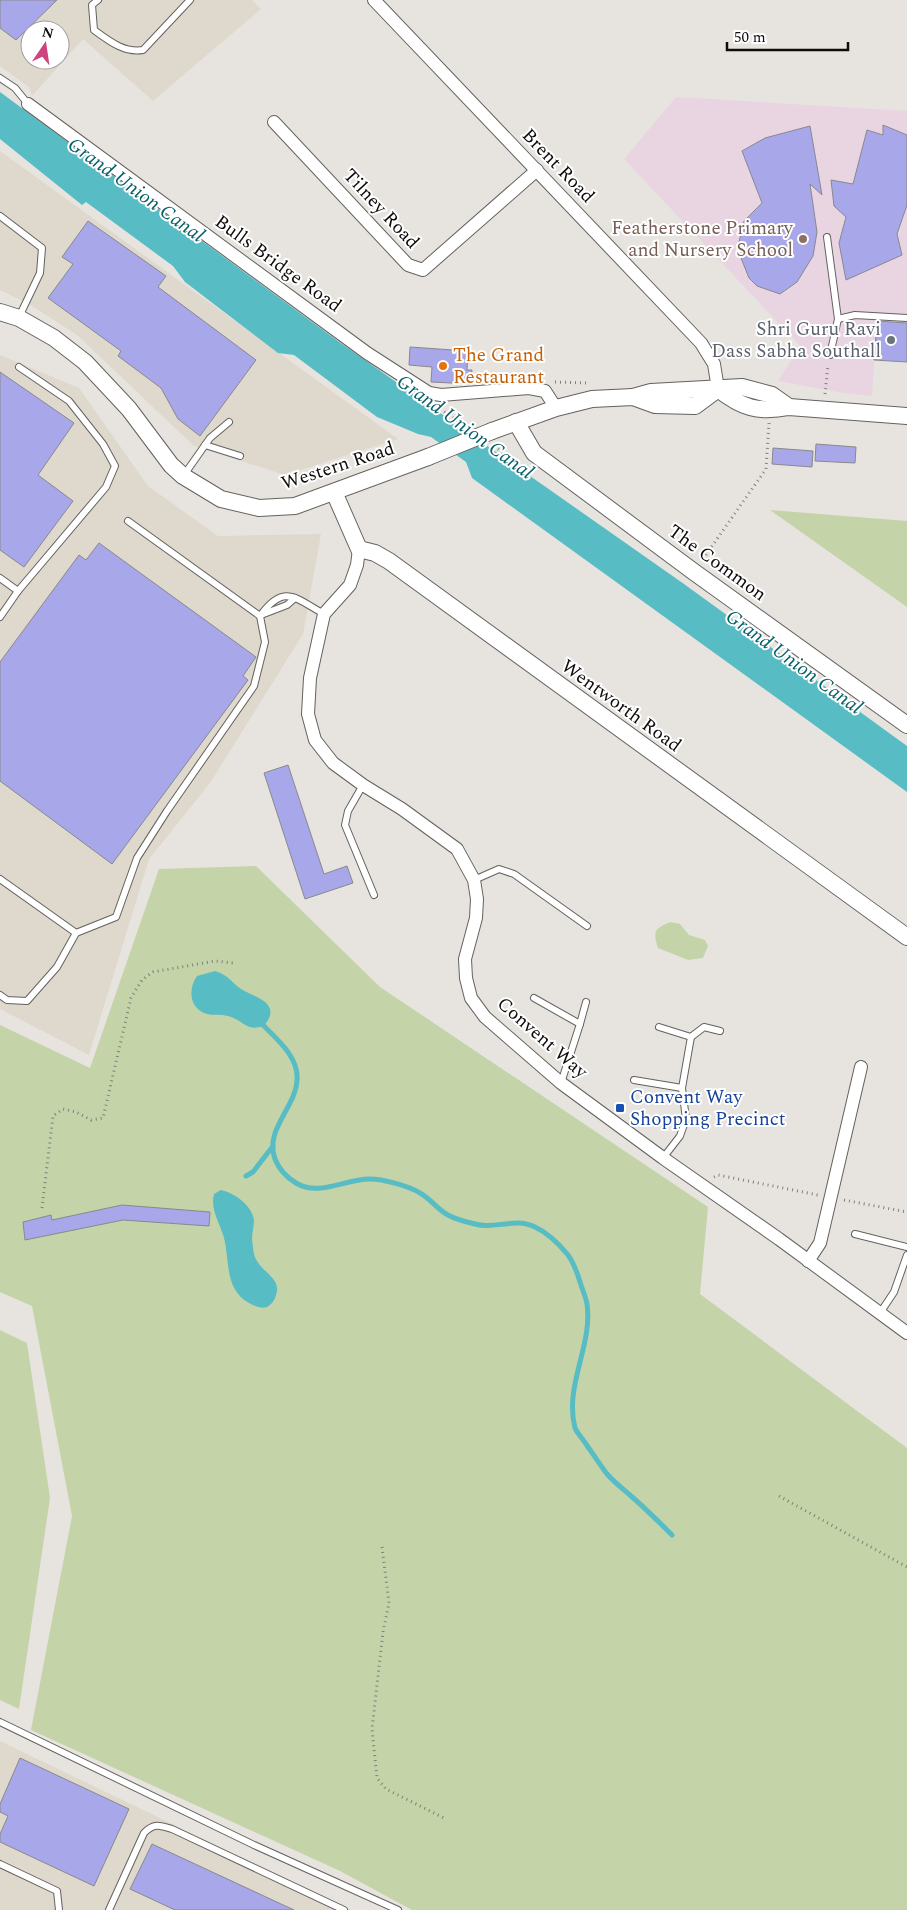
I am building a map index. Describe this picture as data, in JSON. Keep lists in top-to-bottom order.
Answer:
{
  "streets": {
    "street": [
      "Brent Road",
      "Tilney Road",
      "Bulls Bridge Road",
      "Western Road",
      "The Common",
      "Wentworth Road",
      "Convent Way"
    ]
  },
  "crossings": [
    ["Brent Road", "Tilney Road"],
    ["Brent Road", "Western Road"],
    ["Bulls Bridge Road", "Western Road"],
    ["Western Road", "The Common"],
    ["Wentworth Road", "Convent Way"]
  ],
  "water": ["Grand Union Canal"],
  "places": {
    "other": ["Featherstone Primary and Nursery School", "Shri Guru Ravi Dass Sabha Southall", "The Grand Restaurant"],
    "transit": ["Convent Way Shopping Precinct"]
  },
  "scale_bar": "50 m",
  "north": "top"
}
